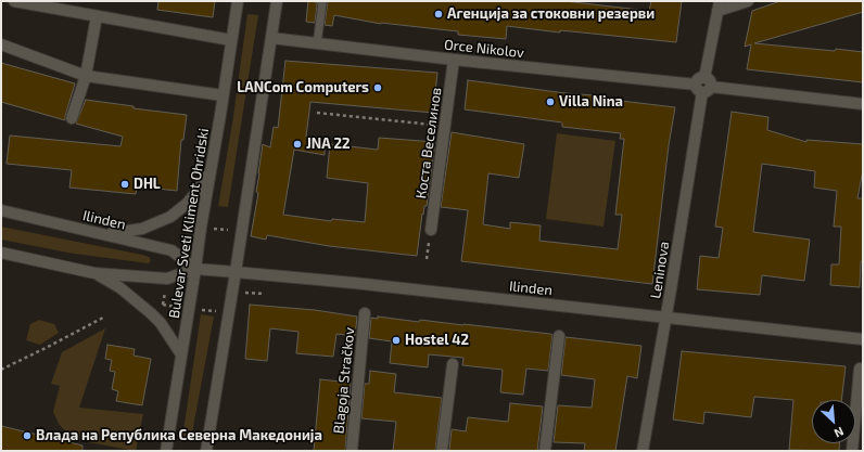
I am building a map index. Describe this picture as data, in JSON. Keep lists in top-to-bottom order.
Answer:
{
  "streets": {
    "street": [
      "Orce Nikolov",
      "Коста Веселинов",
      "Ilinden",
      "Bulevar Sveti Kliment Ohridski",
      "Leninova",
      "Blagoja Stračkov"
    ]
  },
  "crossings": [
    ["Orce Nikolov", "Коста Веселинов"],
    ["Orce Nikolov", "Leninova"],
    ["Ilinden", "Bulevar Sveti Kliment Ohridski"],
    ["Ilinden", "Leninova"]
  ],
  "places": [
    "Агенција за стоковни резерви",
    "LANCom Computers",
    "Villa Nina",
    "JNA 22",
    "DHL",
    "Hostel 42",
    "Влада на Република Северна Македонија"
  ],
  "north": "bottom right"
}
